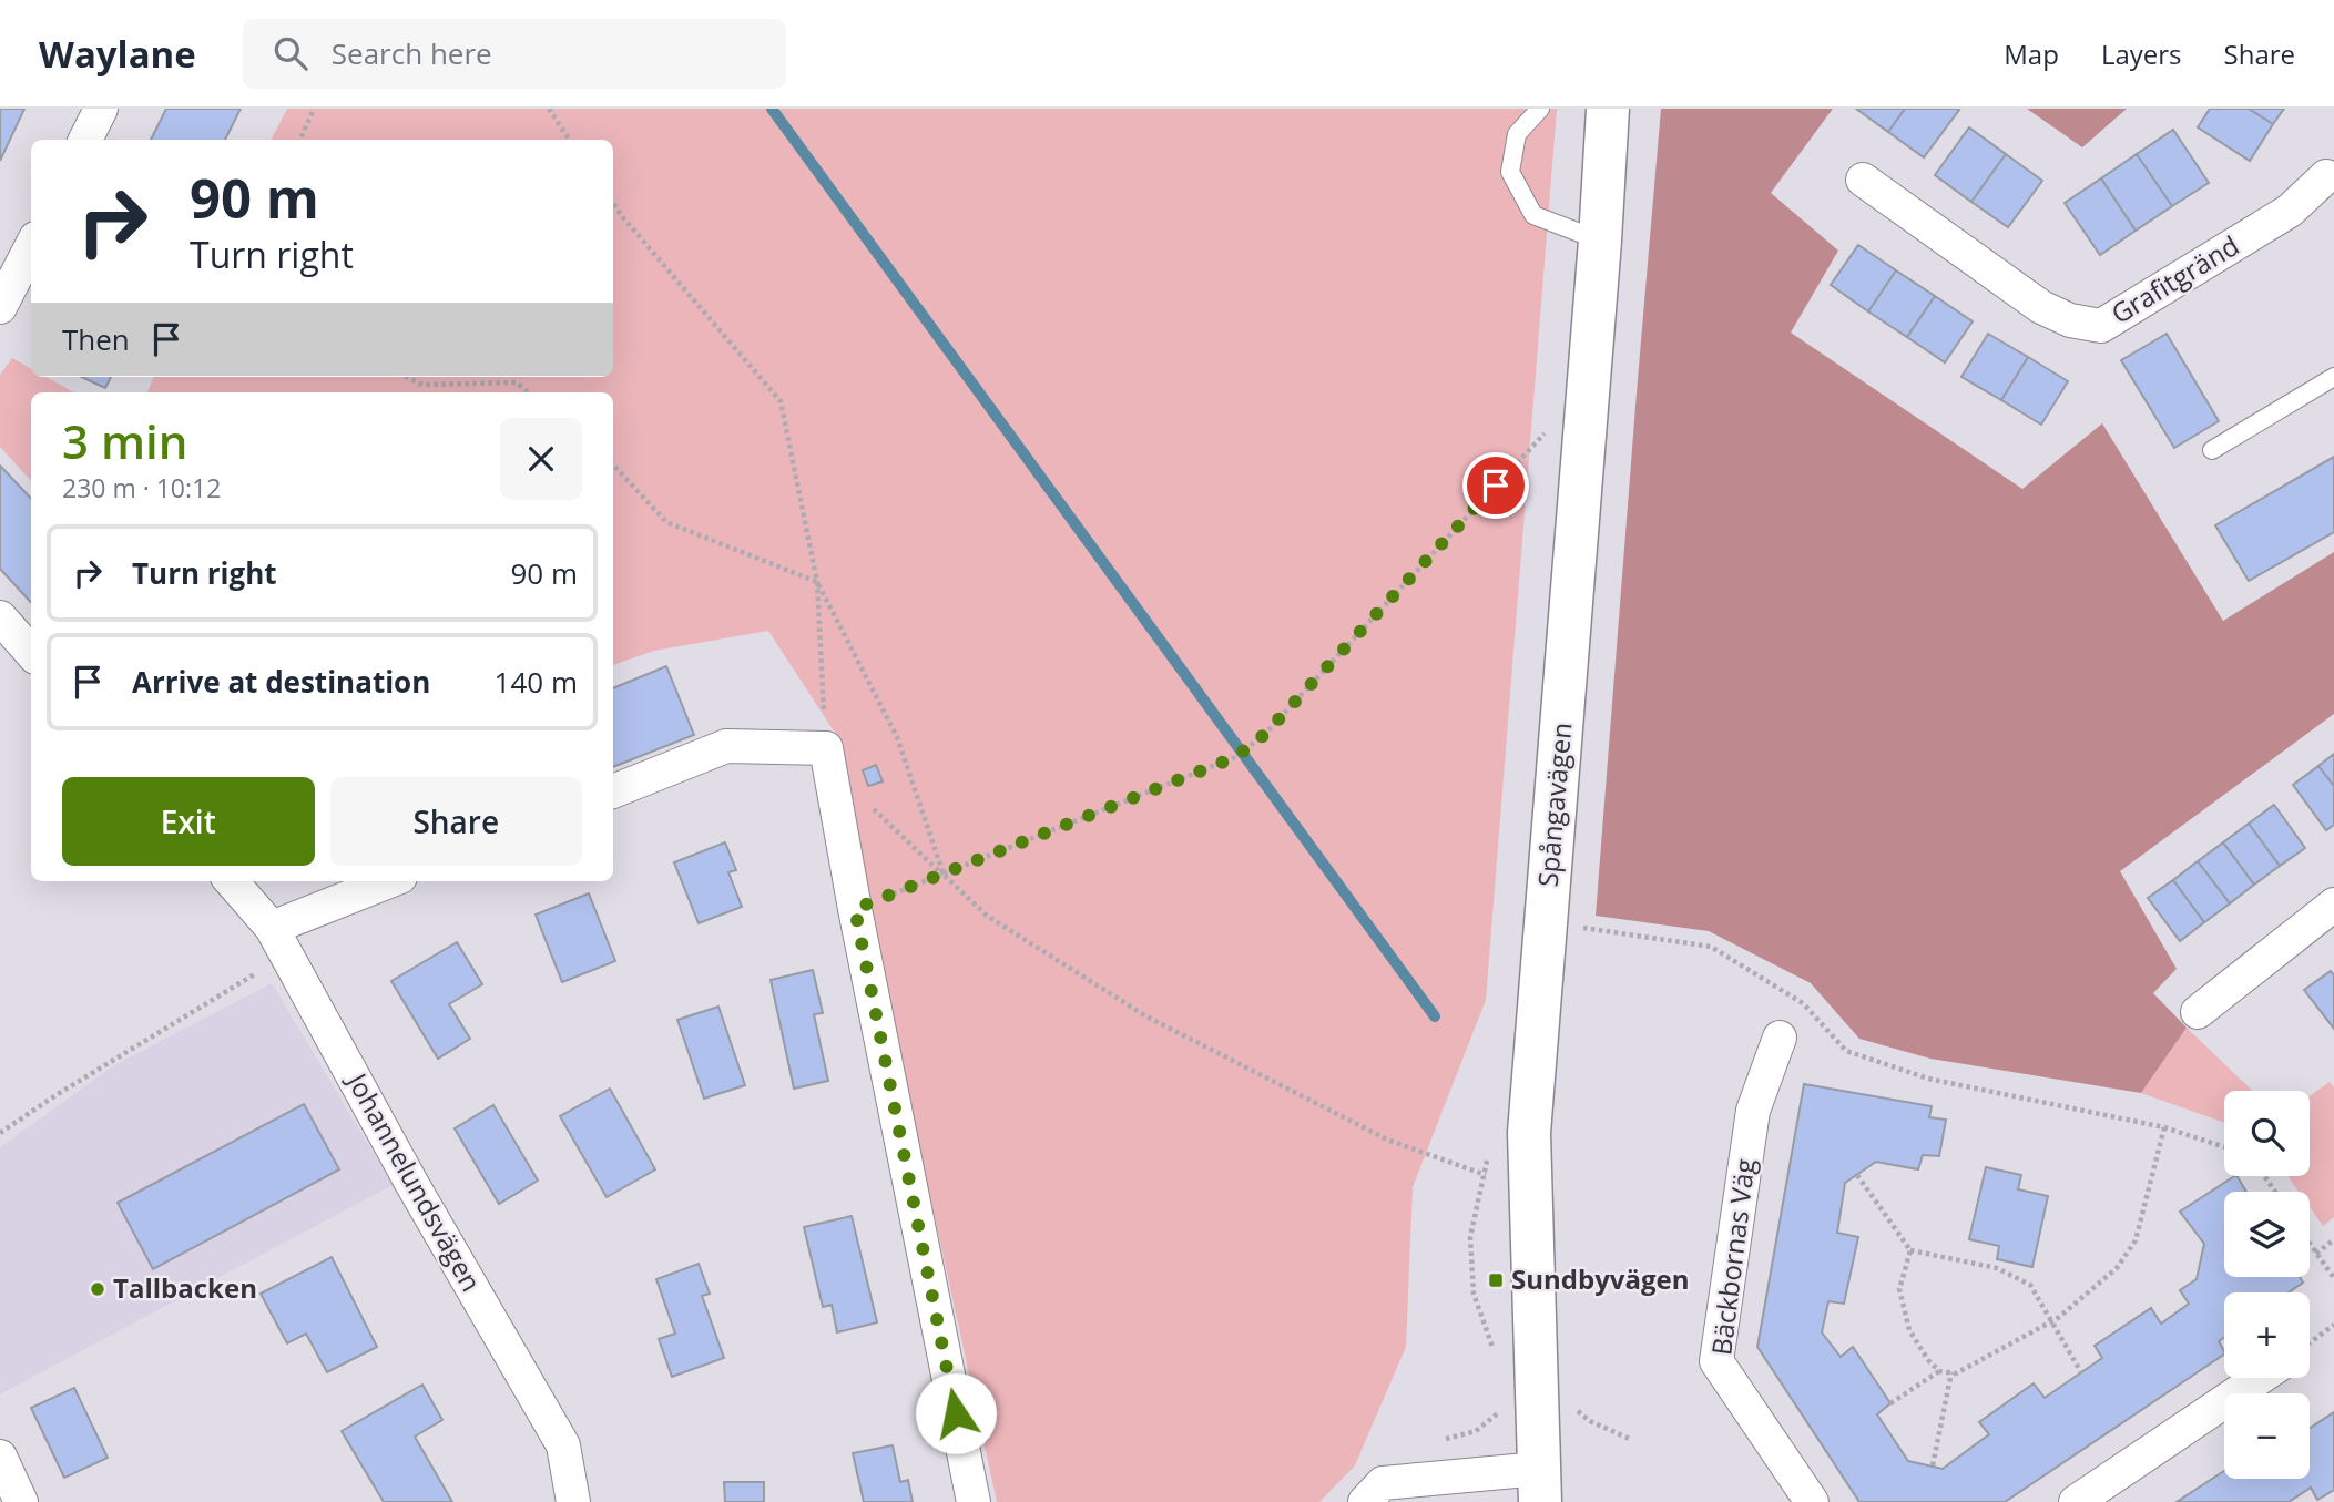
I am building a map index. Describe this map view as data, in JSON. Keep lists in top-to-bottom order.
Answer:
{
  "streets": {
    "street": [
      "Grafitgränd",
      "Spångavägen",
      "Johannelundsvägen",
      "Bäckbornas Väg"
    ]
  },
  "places": {
    "transit": ["Sundbyvägen"],
    "other": ["Tallbacken"]
  },
  "page": {
    "header": "Waylane",
    "search": "Search here",
    "nav": ["Map", "Layers", "Share"],
    "turn": ["90 m", "Turn right"],
    "then": "Then",
    "heading": ["3 min", "230 m · 10:12"],
    "list": [
      {
        "name": "Turn right",
        "value": "90 m"
      },
      {
        "name": "Arrive at destination",
        "value": "140 m"
      }
    ],
    "buttons": ["Exit", "Share"],
    "map_buttons": ["+", "−"]
  }
}
